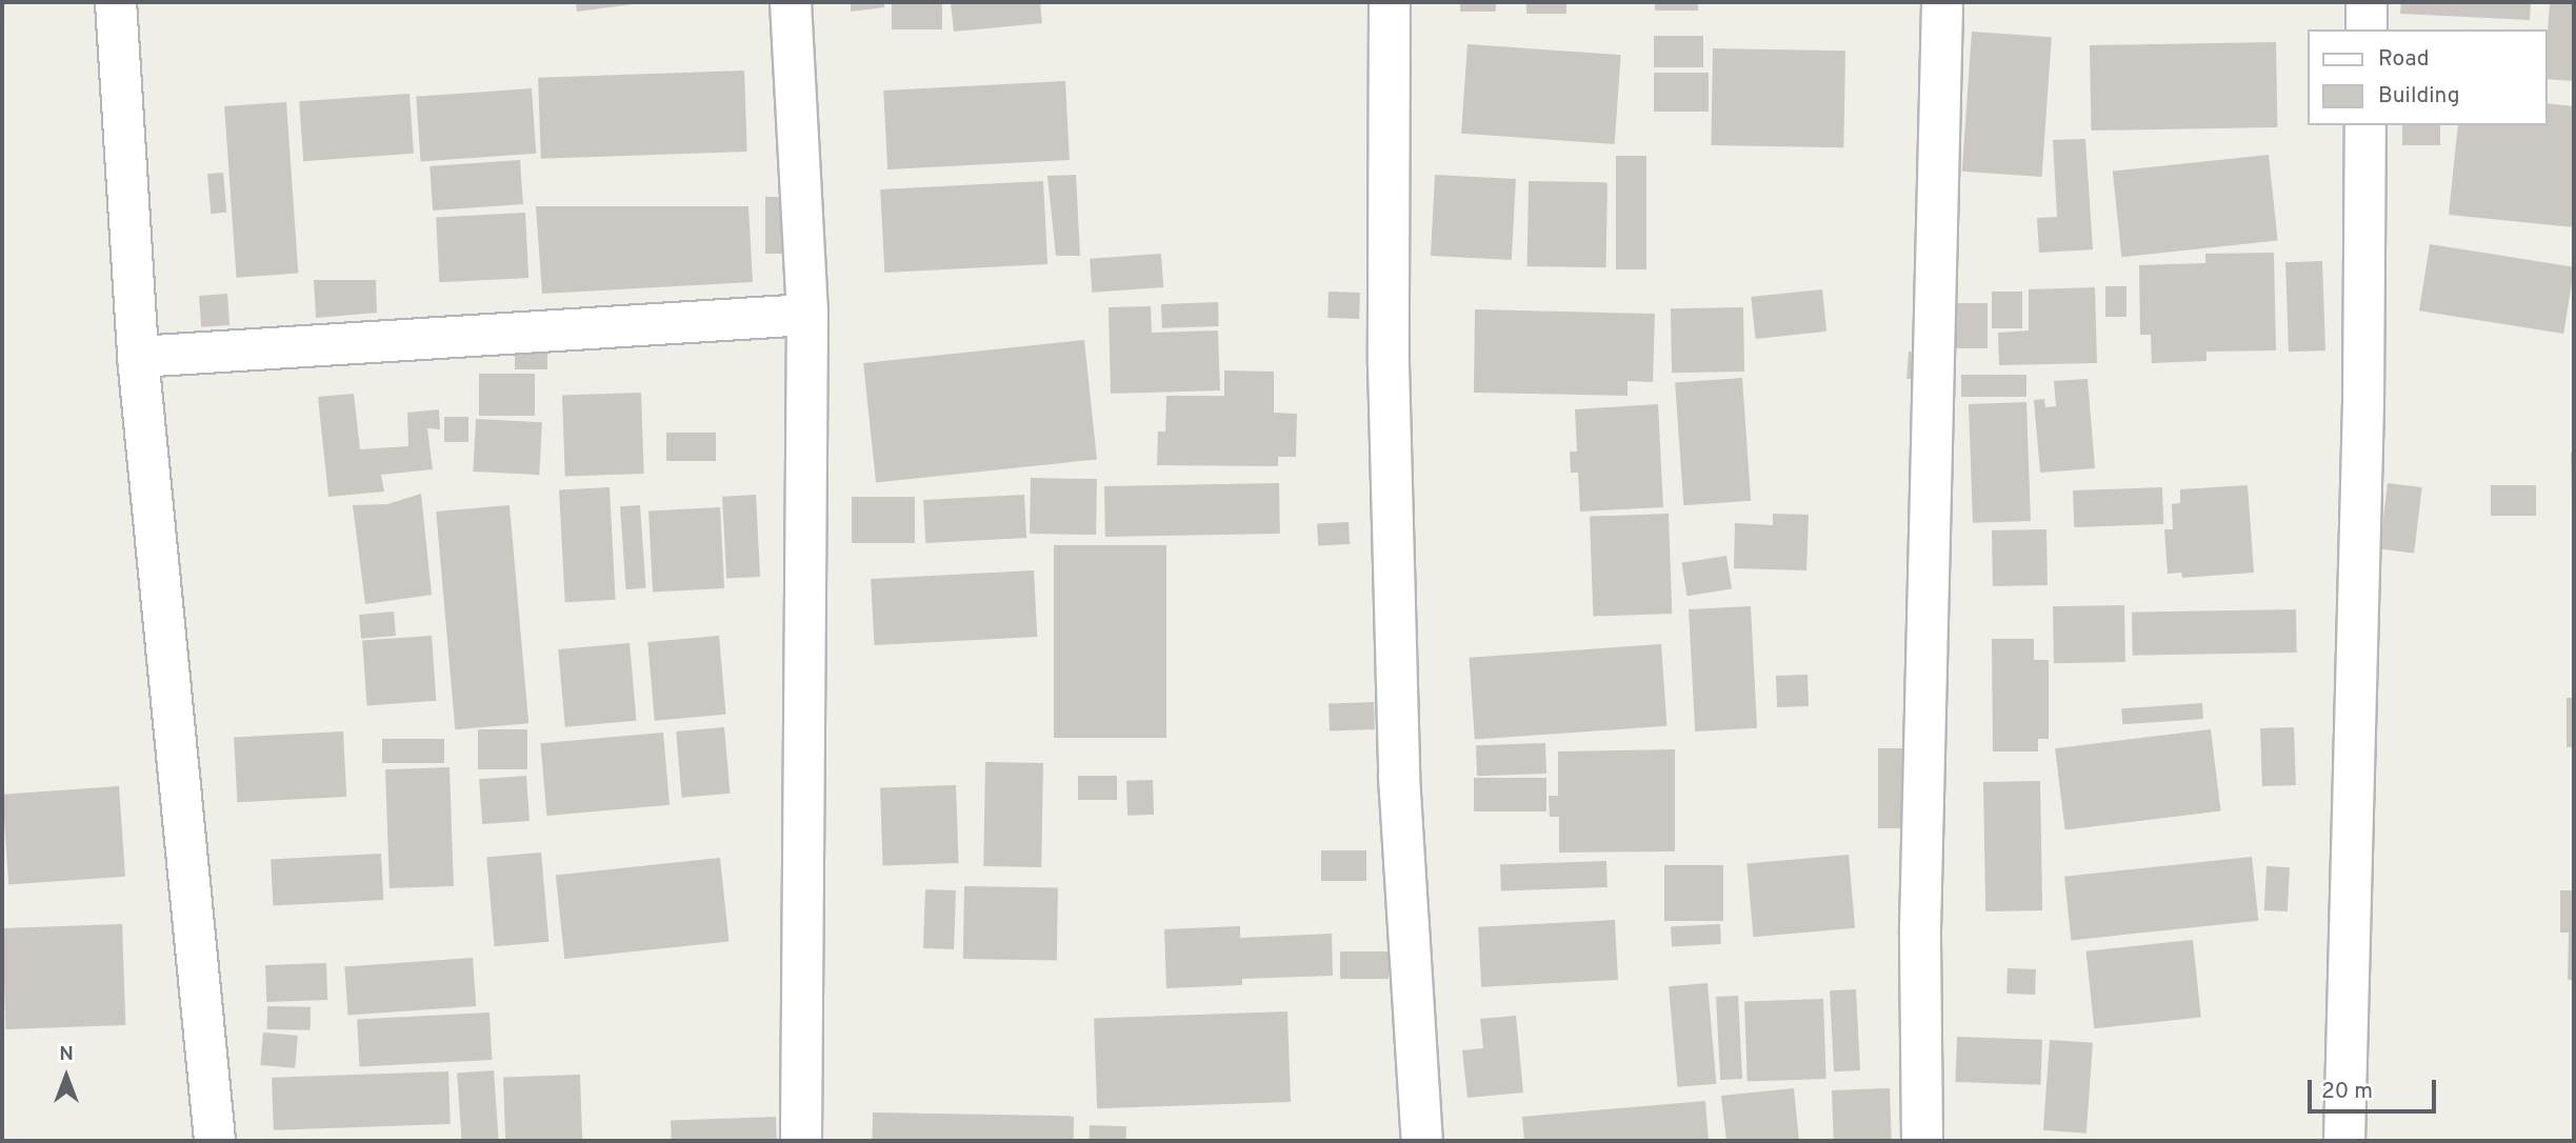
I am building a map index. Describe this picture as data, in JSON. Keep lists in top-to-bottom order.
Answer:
{
  "legend": ["Road", "Building"],
  "scale_bar": "20 m",
  "north": "top"
}
